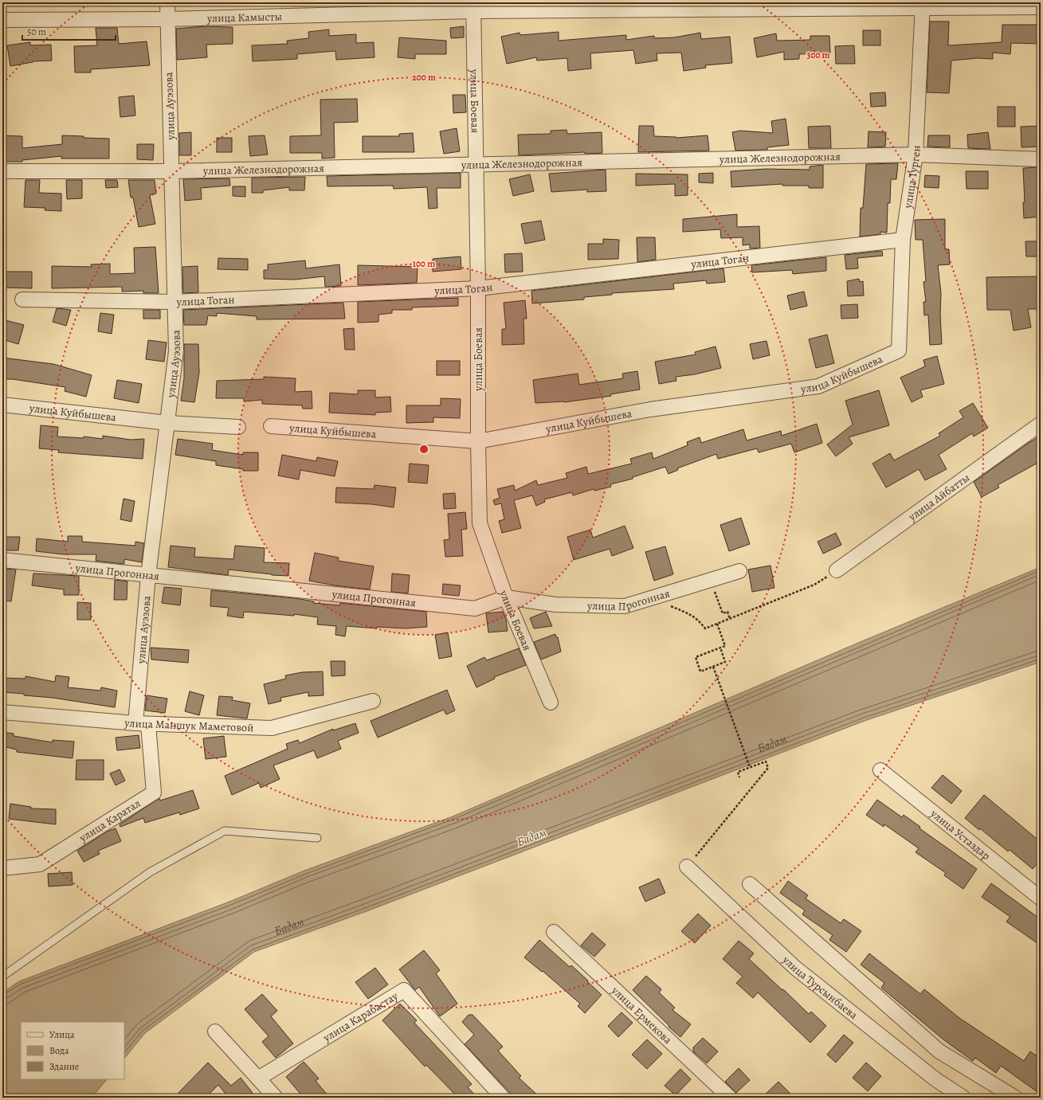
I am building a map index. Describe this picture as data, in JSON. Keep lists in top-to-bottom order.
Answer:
{
  "streets": {
    "street": [
      "улица Камысты",
      "улица Боевая",
      "улица Ауэзова",
      "улица Железнодорожная",
      "улица Турген",
      "улица Тоган",
      "улица Куйбышева",
      "улица Айбатты",
      "улица Прогонная",
      "улица Маншук Маметовой",
      "улица Каратал",
      "улица Устаздар",
      "улица Турсынбаева",
      "улица Ермекова",
      "улица Карабастау"
    ]
  },
  "crossings": [
    ["улица Камысты", "улица Боевая"],
    ["улица Камысты", "улица Ауэзова"],
    ["улица Камысты", "улица Турген"],
    ["улица Боевая", "улица Железнодорожная"],
    ["улица Боевая", "улица Тоган"],
    ["улица Боевая", "улица Куйбышева"],
    ["улица Боевая", "улица Прогонная"],
    ["улица Ауэзова", "улица Железнодорожная"],
    ["улица Ауэзова", "улица Тоган"],
    ["улица Ауэзова", "улица Куйбышева"],
    ["улица Ауэзова", "улица Прогонная"],
    ["улица Ауэзова", "улица Маншук Маметовой"],
    ["улица Ауэзова", "улица Каратал"],
    ["улица Железнодорожная", "улица Турген"],
    ["улица Турген", "улица Тоган"],
    ["улица Турген", "улица Куйбышева"],
    ["улица Маншук Маметовой", "улица Каратал"]
  ],
  "water": ["Бадам"],
  "legend": ["Улица", "Вода", "Здание"],
  "scale_bar": "50 m",
  "rings": ["300 m", "200 m", "100 m"]
}
